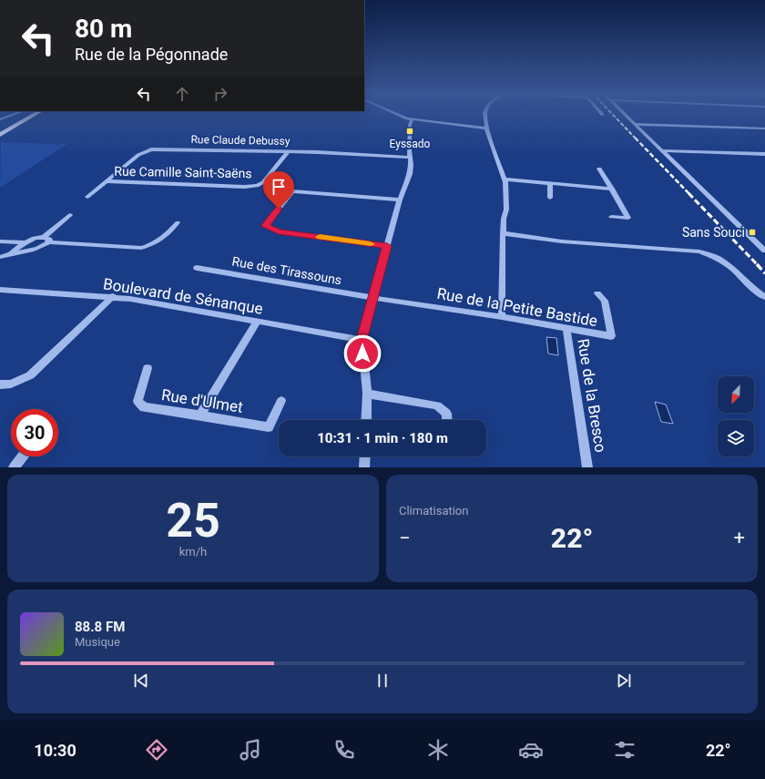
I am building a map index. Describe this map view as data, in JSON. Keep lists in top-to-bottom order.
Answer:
{
  "streets": {
    "street": [
      "Rue Claude Debussy",
      "Rue Camille Saint-Saëns",
      "Rue des Tirassouns",
      "Boulevard de Sénanque",
      "Rue de la Petite Bastide",
      "Rue de la Bresco",
      "Rue d'Ulmet"
    ]
  },
  "crossings": [
    ["Rue Claude Debussy", "Rue Camille Saint-Saëns"],
    ["Rue des Tirassouns", "Rue de la Petite Bastide"],
    ["Rue de la Petite Bastide", "Rue de la Bresco"]
  ],
  "places": {
    "transit": ["Eyssado", "Sans Souci"]
  },
  "north": "bottom left",
  "page": {
    "turn": ["80 m", "Rue de la Pégonnade"],
    "limit": "30",
    "trip": "10:31 · 1 min · 180 m",
    "tile": [
      ["25", "km/h"],
      "Climatisation"
    ],
    "heat": ["−", "22°", "+"],
    "song": ["88.8 FM", "Musique"],
    "tabs": ["10:30", "22°"]
  }
}
